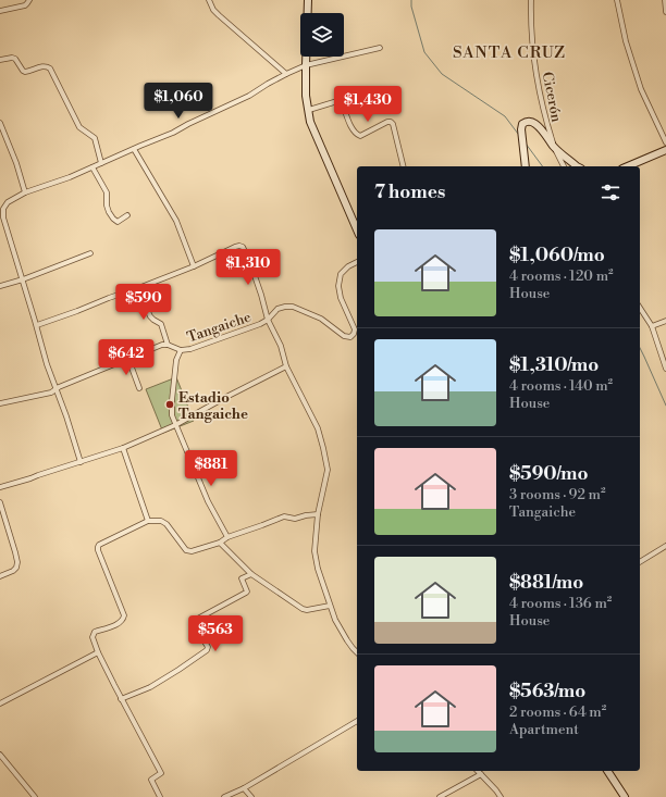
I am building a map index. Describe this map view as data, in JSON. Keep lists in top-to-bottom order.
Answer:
{
  "streets": {
    "street": ["Cicerón", "Tangaiche"]
  },
  "districts": ["SANTA CRUZ"],
  "places": ["Estadio Tangaiche"],
  "page": {
    "price": [
      "$1,060",
      "$1,430",
      "$1,310",
      "$590",
      "$642",
      "$881",
      "$563"
    ],
    "heading": "7 homes",
    "list": [
      {
        "name": "$1,060/mo",
        "note": "4 rooms · 120 m² · House"
      },
      {
        "name": "$1,310/mo",
        "note": "4 rooms · 140 m² · House"
      },
      {
        "name": "$590/mo",
        "note": "3 rooms · 92 m² · Tangaiche"
      },
      {
        "name": "$881/mo",
        "note": "4 rooms · 136 m² · House"
      },
      {
        "name": "$563/mo",
        "note": "2 rooms · 64 m² · Apartment"
      }
    ]
  }
}
